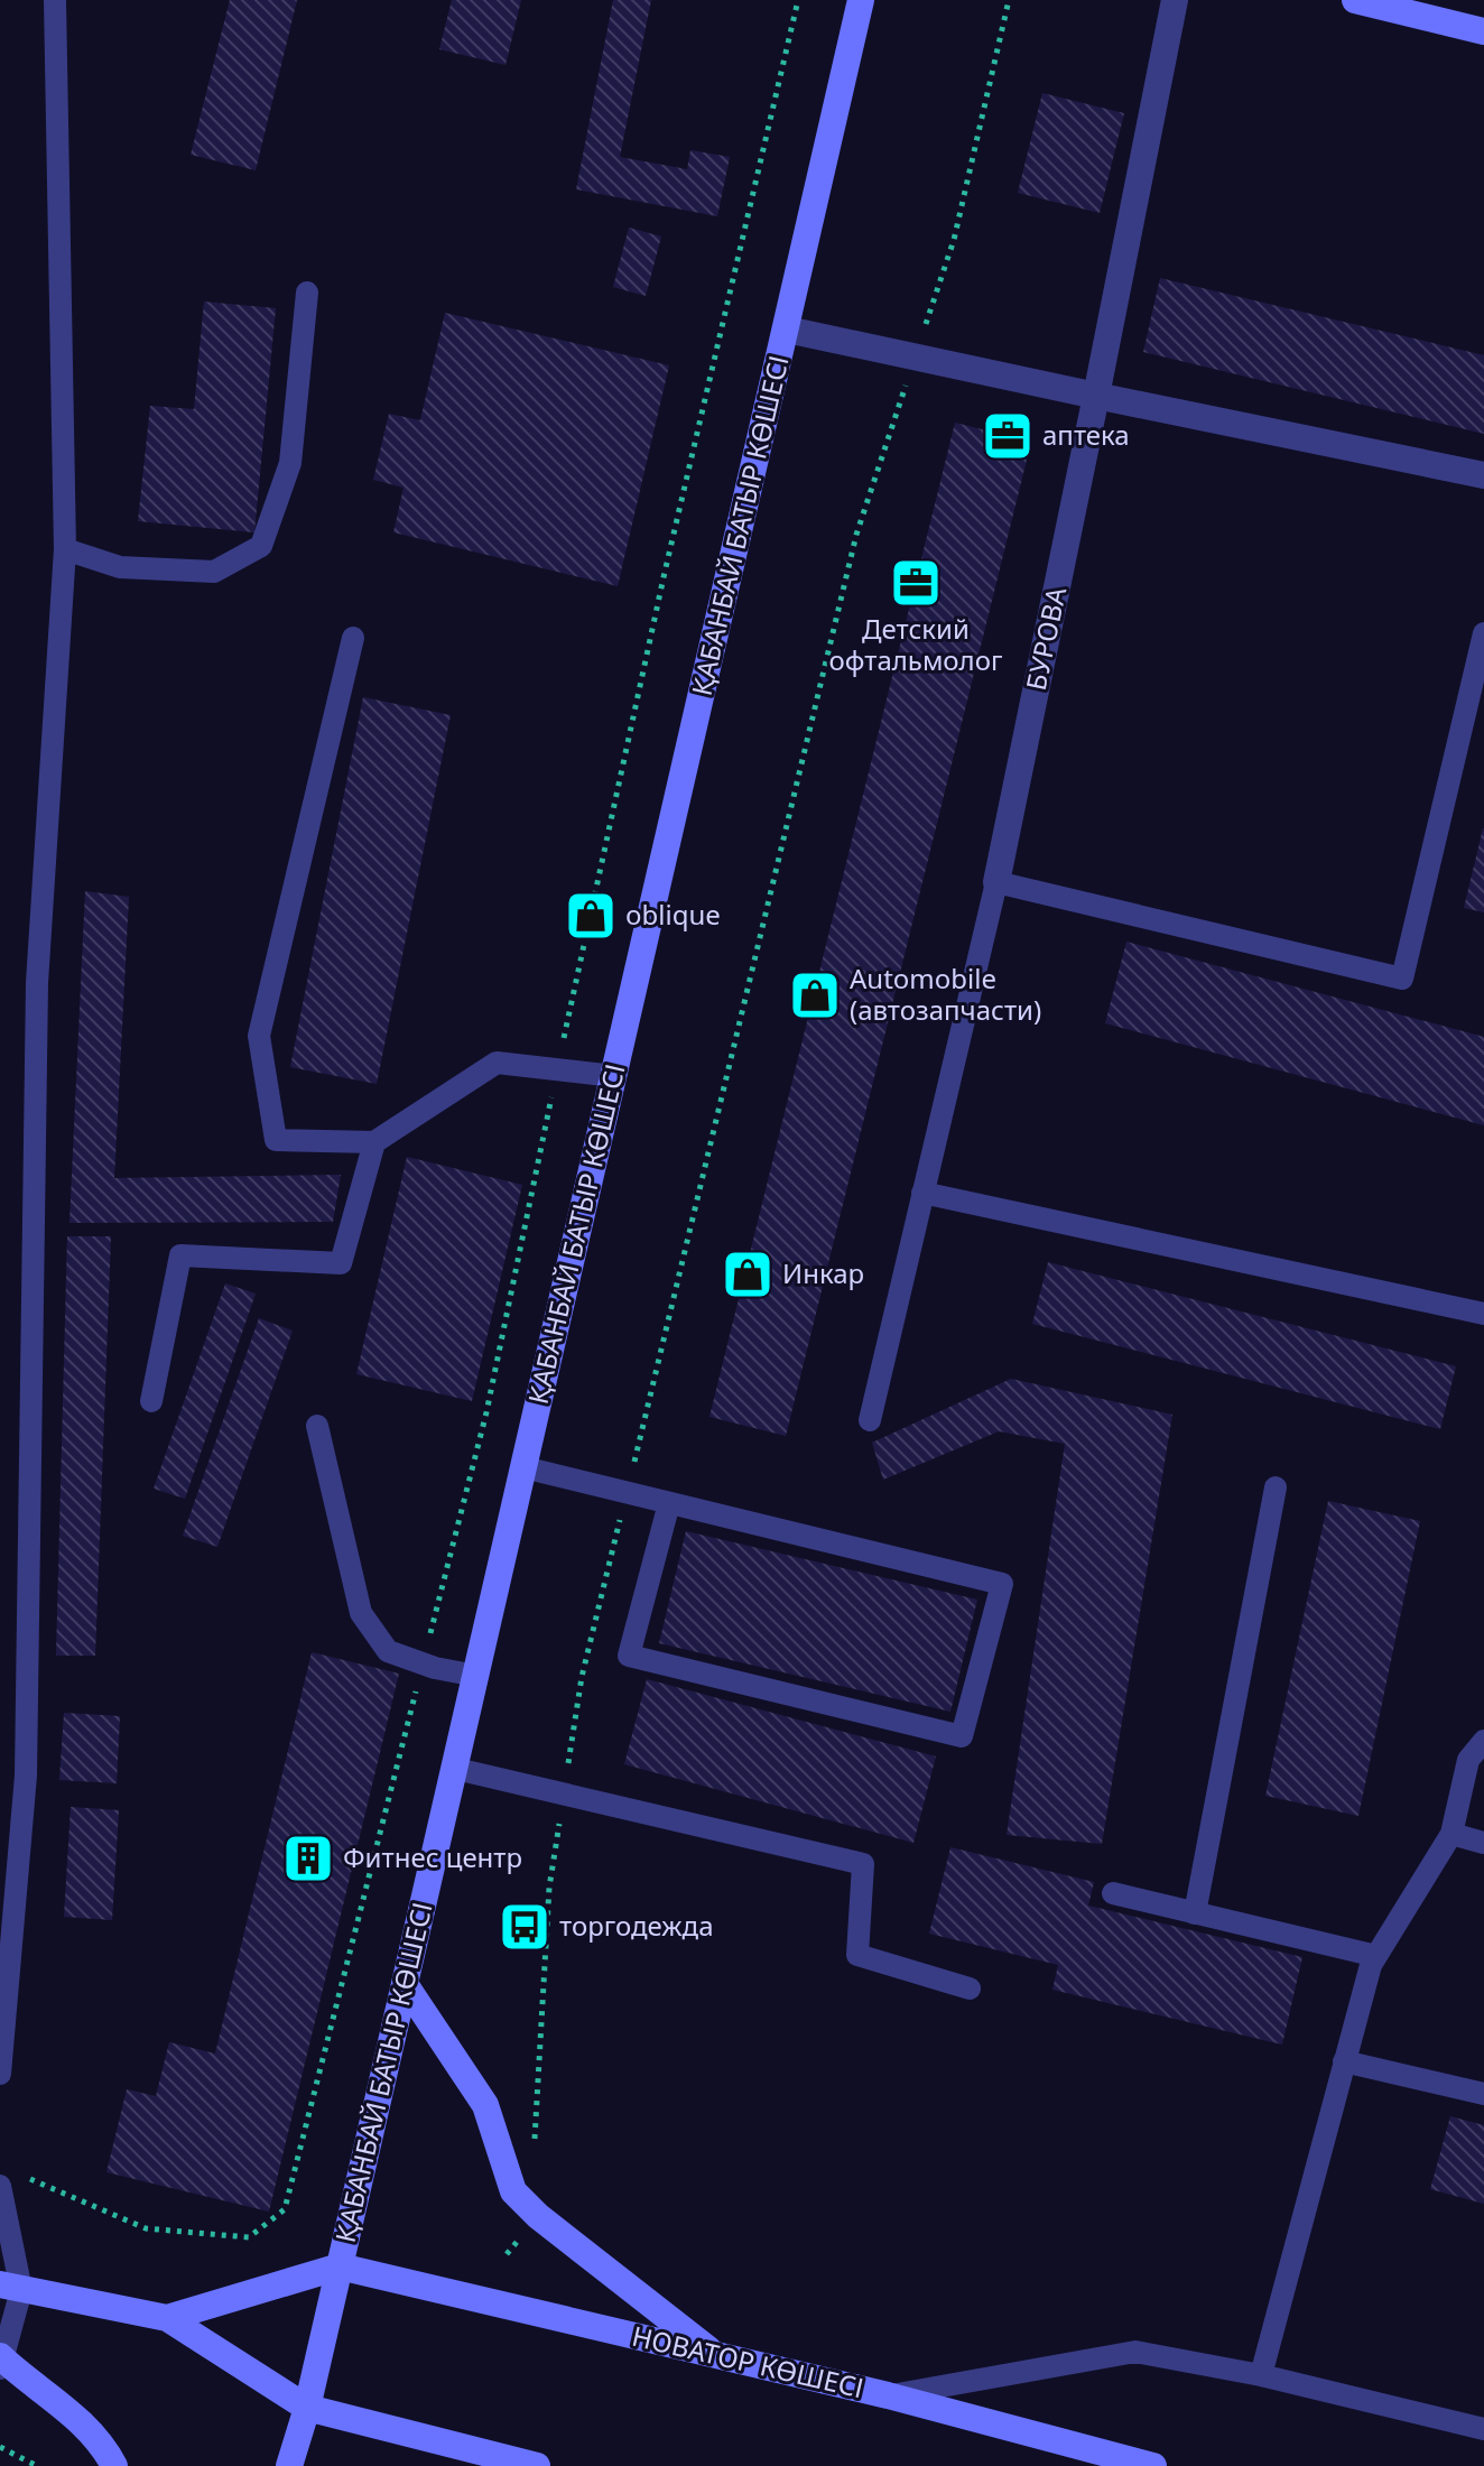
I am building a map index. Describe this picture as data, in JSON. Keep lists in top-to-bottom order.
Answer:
{
  "streets": {
    "main road": ["ҚАБАНБАЙ БАТЫР КӨШЕСІ", "НОВАТОР КӨШЕСІ"],
    "street": ["БУРОВА"]
  },
  "crossings": [
    ["ҚАБАНБАЙ БАТЫР КӨШЕСІ", "НОВАТОР КӨШЕСІ"]
  ],
  "places": {
    "office": ["аптека", "Детский офтальмолог"],
    "shop": ["oblique", "Automobile (автозапчасти)", "Инкар"],
    "building": ["Фитнес центр"],
    "bus stop": ["торгодежда"]
  }
}
